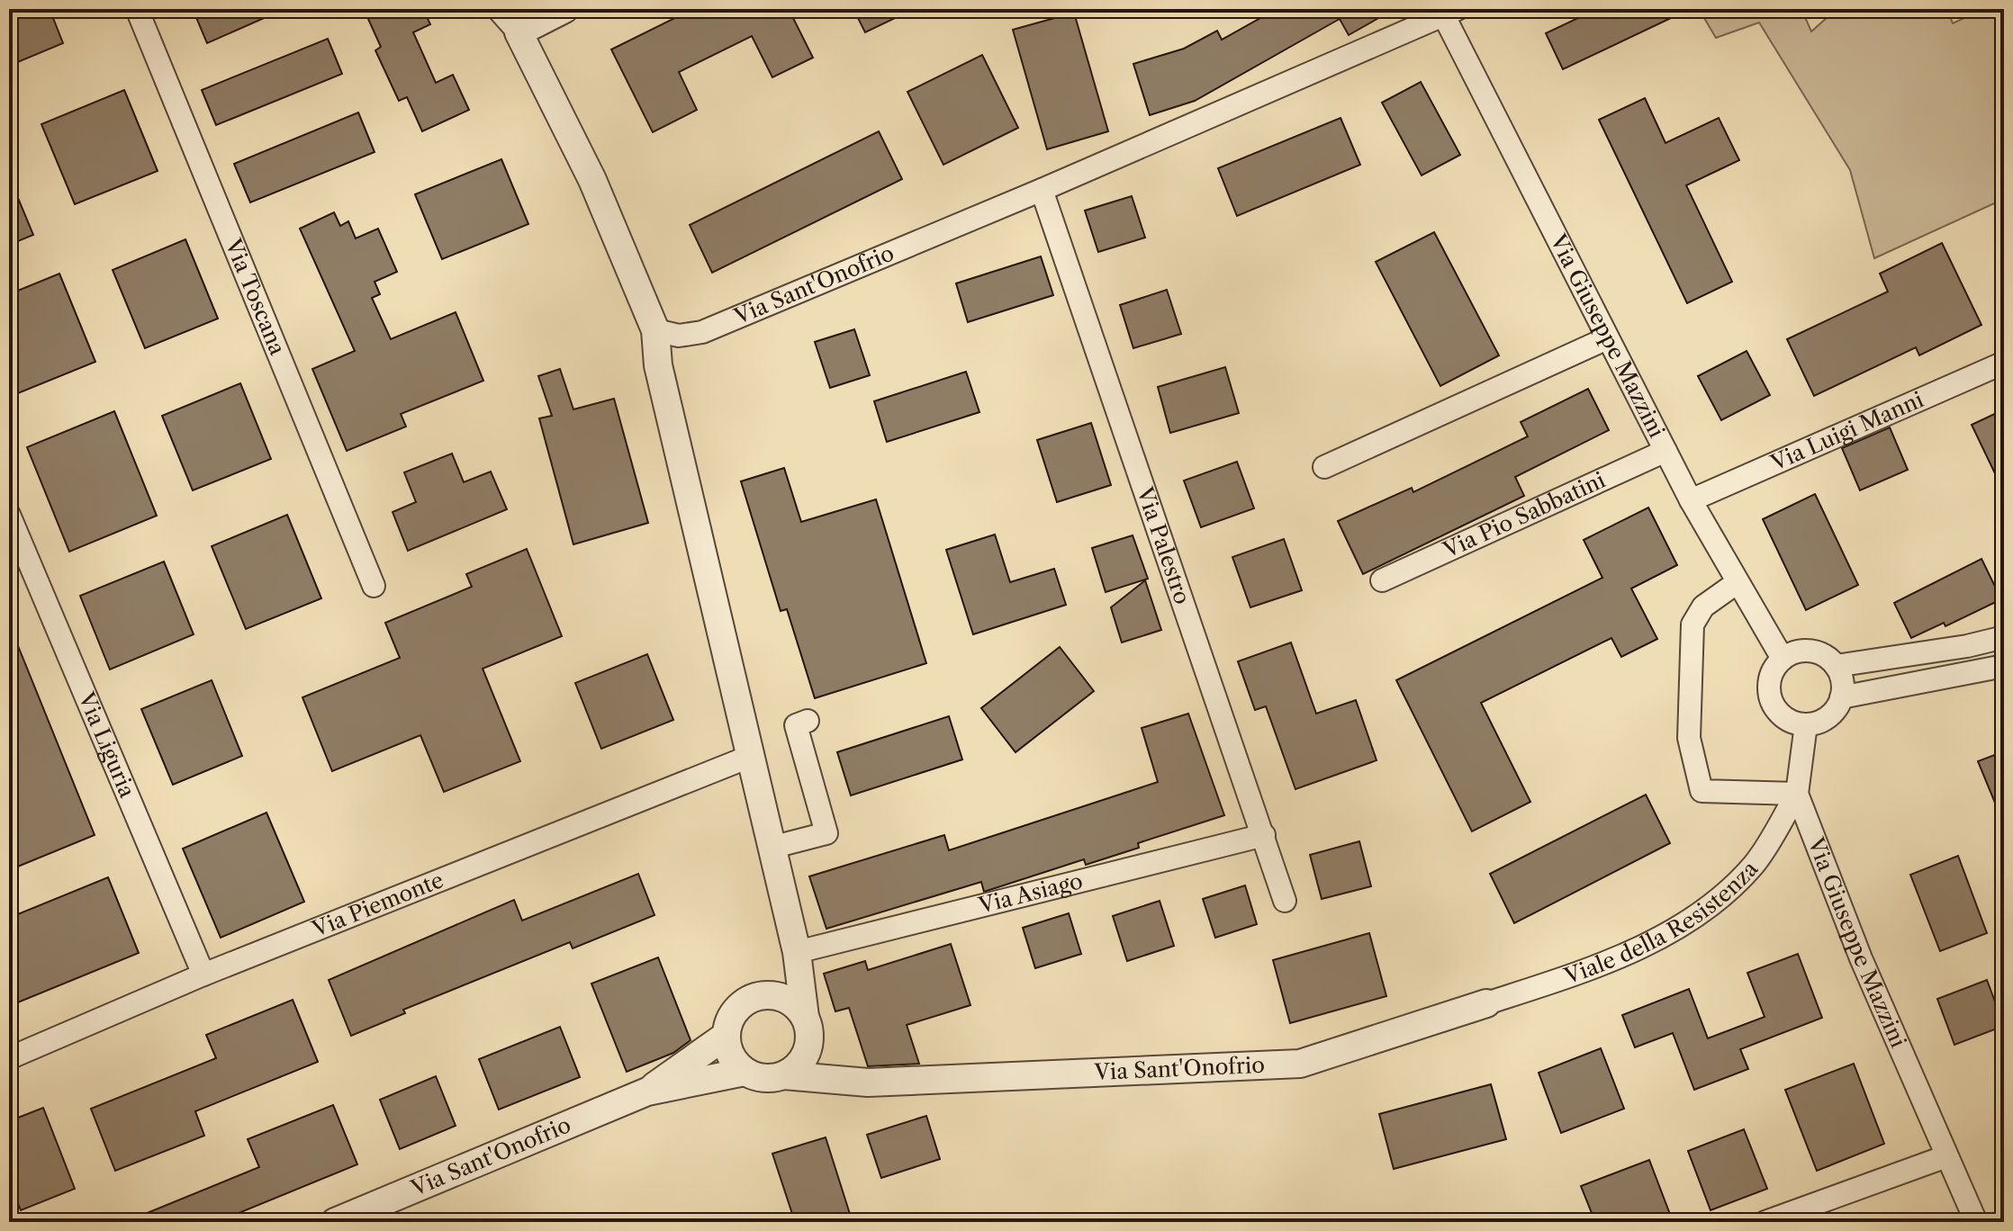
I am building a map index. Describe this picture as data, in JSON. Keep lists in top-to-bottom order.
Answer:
{
  "streets": {
    "street": [
      "Via Sant'Onofrio",
      "Via Toscana",
      "Via Giuseppe Mazzini",
      "Via Luigi Manni",
      "Via Pio Sabbatini",
      "Via Palestro",
      "Via Liguria",
      "Via Asiago",
      "Via Piemonte",
      "Viale della Resistenza"
    ]
  },
  "crossings": [
    ["Via Sant'Onofrio", "Via Giuseppe Mazzini"],
    ["Via Sant'Onofrio", "Via Palestro"],
    ["Via Sant'Onofrio", "Viale della Resistenza"],
    ["Via Giuseppe Mazzini", "Via Luigi Manni"],
    ["Via Giuseppe Mazzini", "Via Pio Sabbatini"],
    ["Via Giuseppe Mazzini", "Viale della Resistenza"],
    ["Via Palestro", "Via Asiago"],
    ["Via Liguria", "Via Piemonte"]
  ]
}
